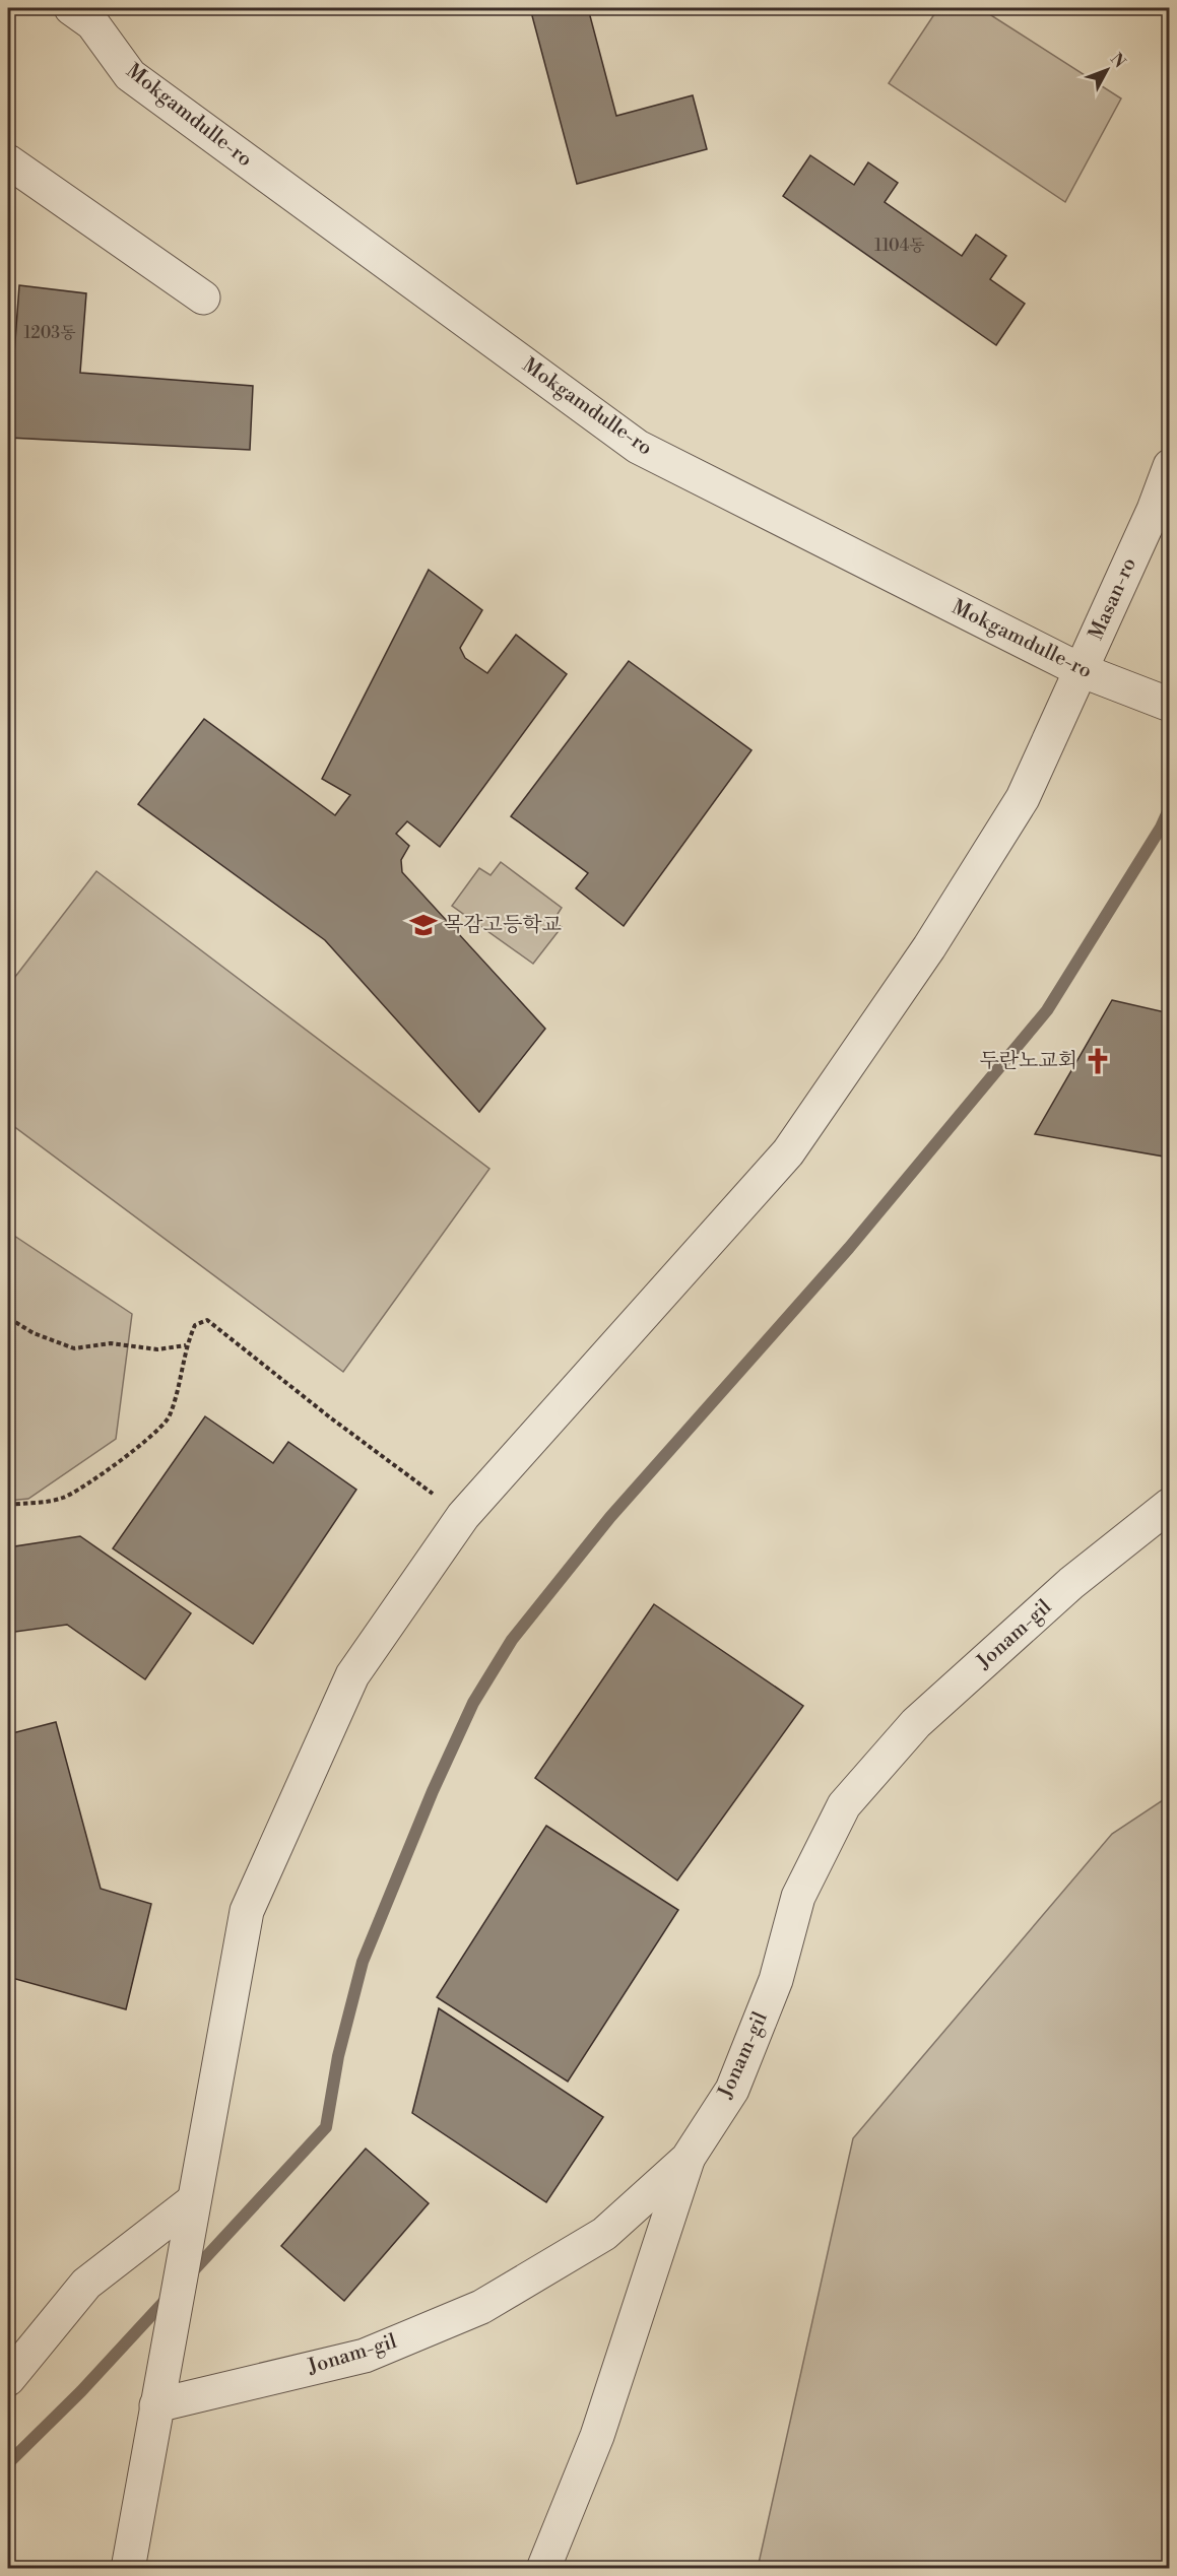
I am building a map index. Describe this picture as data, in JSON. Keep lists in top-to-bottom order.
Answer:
{
  "streets": {
    "street": ["Mokgamdulle-ro", "Masan-ro", "Jonam-gil"]
  },
  "crossings": [
    ["Mokgamdulle-ro", "Masan-ro"],
    ["Masan-ro", "Jonam-gil"]
  ],
  "places": {
    "school or university": ["목감고등학교"],
    "church": ["두란노교회"]
  },
  "house_numbers": ["1104동", "1203동"],
  "north": "top right"
}
